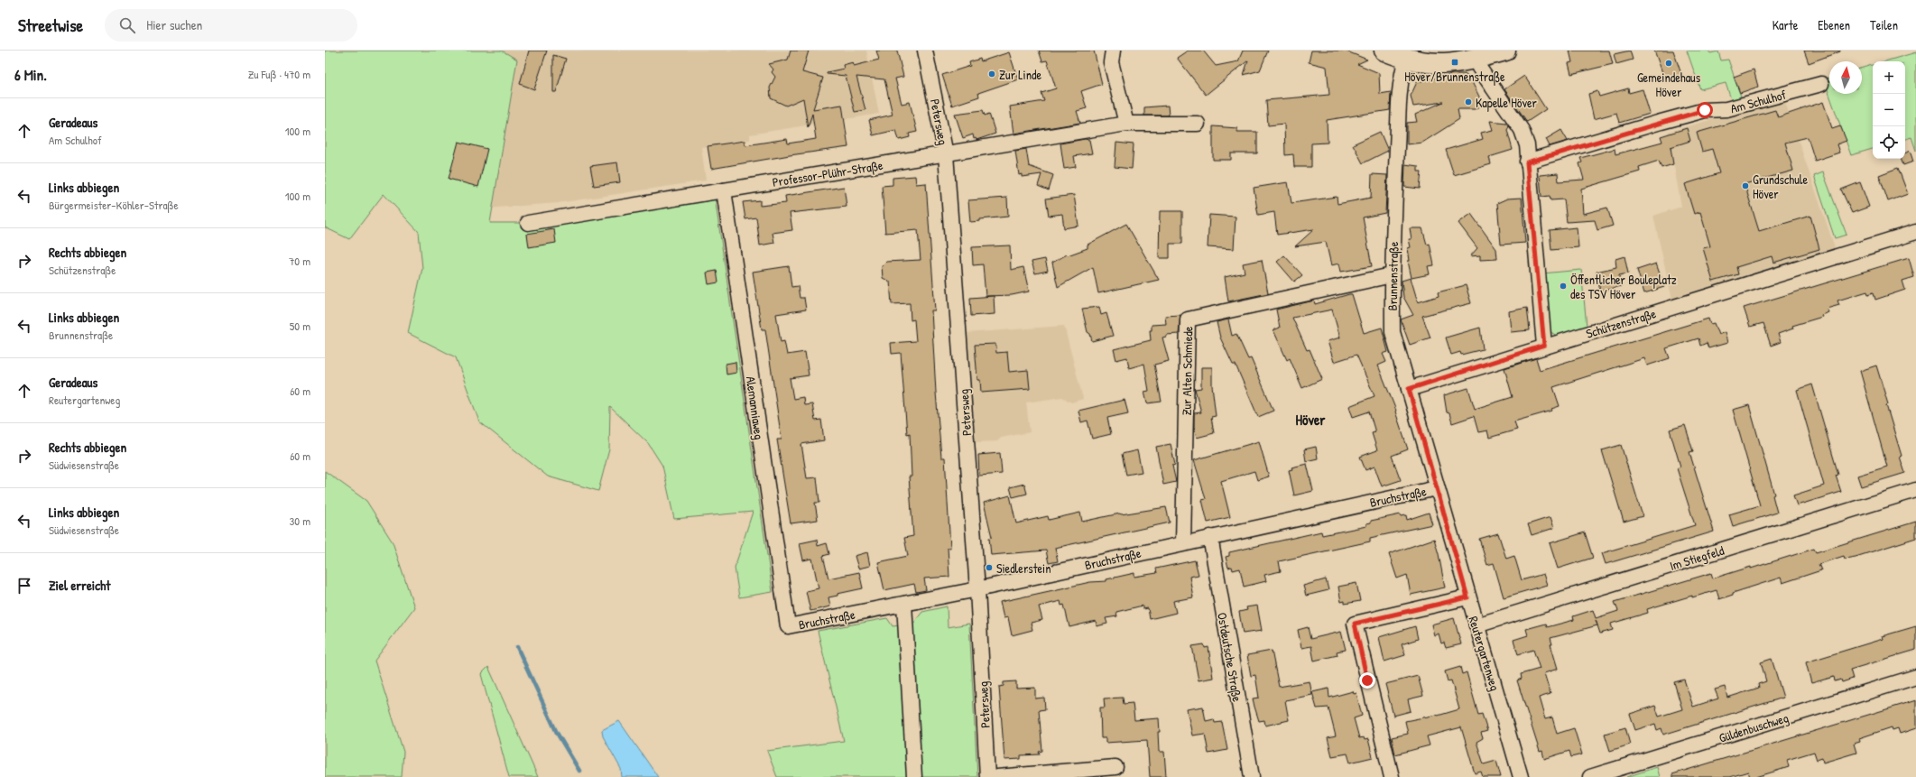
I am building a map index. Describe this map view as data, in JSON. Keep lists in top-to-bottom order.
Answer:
{
  "streets": {
    "street": [
      "Am Schulhof",
      "Petersweg",
      "Professor-Plühr-Straße",
      "Brunnenstraße",
      "Schützenstraße",
      "Zur Alten Schmiede",
      "Alemanniaweg",
      "Bruchstraße",
      "Im Stiegfeld",
      "Reutergartenweg",
      "Ostdeutsche Straße",
      "Güldenbuschweg"
    ]
  },
  "crossings": [
    ["Petersweg", "Professor-Plühr-Straße"],
    ["Petersweg", "Bruchstraße"],
    ["Professor-Plühr-Straße", "Alemanniaweg"],
    ["Brunnenstraße", "Schützenstraße"],
    ["Brunnenstraße", "Zur Alten Schmiede"],
    ["Brunnenstraße", "Bruchstraße"],
    ["Brunnenstraße", "Reutergartenweg"],
    ["Zur Alten Schmiede", "Bruchstraße"],
    ["Alemanniaweg", "Bruchstraße"],
    ["Bruchstraße", "Reutergartenweg"],
    ["Bruchstraße", "Ostdeutsche Straße"],
    ["Im Stiegfeld", "Reutergartenweg"]
  ],
  "districts": ["Höver"],
  "places": {
    "transit": ["Höver/Brunnenstraße"],
    "other": [
      "Gemeindehaus Höver",
      "Zur Linde",
      "Kapelle Höver",
      "Grundschule Höver",
      "Öffentlicher Bouleplatz des TSV Höver",
      "Siedlerstein"
    ]
  },
  "north": "top",
  "page": {
    "header": "Streetwise",
    "search": "Hier suchen",
    "nav": ["Karte", "Ebenen", "Teilen"],
    "heading": ["6 Min.", "Zu Fuß · 470 m"],
    "map_buttons": ["+", "−"],
    "list": [
      ["Geradeaus", "Am Schulhof", "100 m"],
      ["Links abbiegen", "Bürgermeister-Köhler-Straße", "100 m"],
      ["Rechts abbiegen", "Schützenstraße", "70 m"],
      ["Links abbiegen", "Brunnenstraße", "50 m"],
      ["Geradeaus", "Reutergartenweg", "60 m"],
      ["Rechts abbiegen", "Südwiesenstraße", "60 m"],
      ["Links abbiegen", "Südwiesenstraße", "30 m"],
      "Ziel erreicht"
    ]
  }
}
